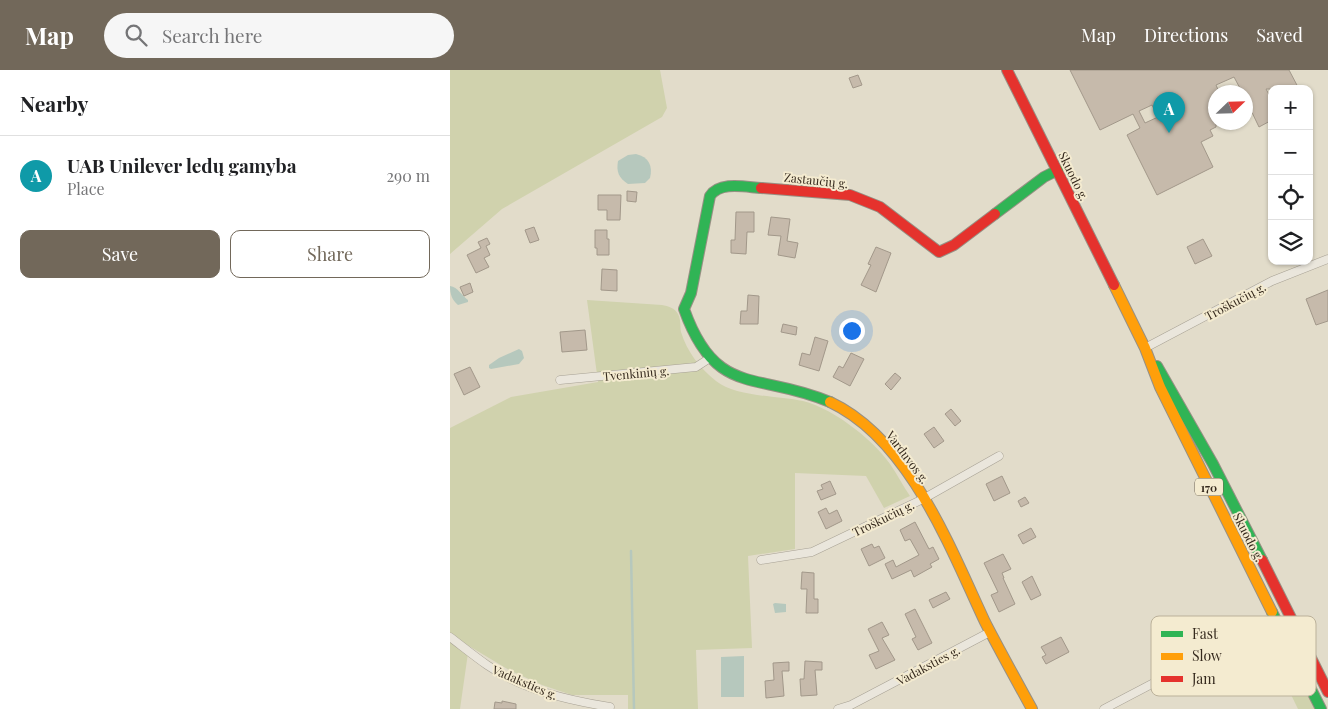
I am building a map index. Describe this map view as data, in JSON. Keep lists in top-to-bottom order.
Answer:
{
  "streets": {
    "main road": [
      "Skuodo g.",
      "Zastaučių g.",
      "Varduvos g.",
      "170"
    ],
    "street": ["Troškučių g.", "Tvenkinių g.", "Vadaksties g."]
  },
  "crossings": [
    ["Skuodo g.", "Zastaučių g."],
    ["Skuodo g.", "Troškučių g."],
    ["Zastaučių g.", "Varduvos g."],
    ["Troškučių g.", "Varduvos g."],
    ["Tvenkinių g.", "Varduvos g."],
    ["Varduvos g.", "Vadaksties g."]
  ],
  "legend": ["Fast", "Slow", "Jam"],
  "north": "top right",
  "page": {
    "header": "Map",
    "search": "Search here",
    "nav": ["Map", "Directions", "Saved"],
    "heading": "Nearby",
    "map_buttons": ["+", "−"],
    "pins": "A",
    "list": [
      {
        "mark": "A",
        "name": "UAB Unilever ledų gamyba",
        "note": "Place",
        "value": "290 m"
      }
    ],
    "buttons": ["Save", "Share"]
  }
}
